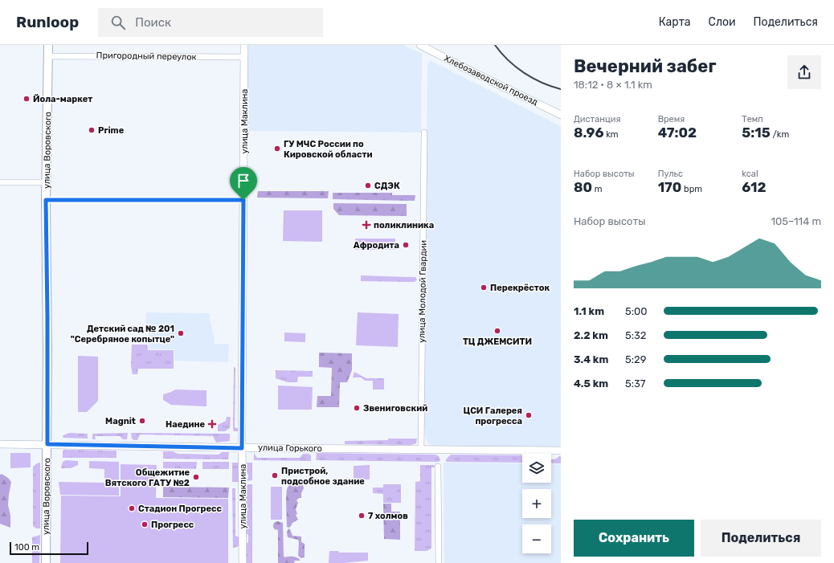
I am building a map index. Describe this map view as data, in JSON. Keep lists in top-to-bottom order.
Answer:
{
  "streets": {
    "main road": ["улица Воровского"],
    "street": [
      "Пригородный переулок",
      "Хлебозаводской проезд",
      "улица Маклина",
      "улица Молодой Гвардии",
      "улица Горького"
    ]
  },
  "crossings": [
    ["Пригородный переулок", "улица Маклина"],
    ["Пригородный переулок", "улица Воровского"],
    ["улица Маклина", "улица Горького"],
    ["улица Воровского", "улица Горького"],
    ["улица Молодой Гвардии", "улица Горького"]
  ],
  "places": {
    "other": [
      "Йола-маркет",
      "Prime",
      "ГУ МЧС России по Кировской области",
      "СДЭК",
      "Афродита",
      "Перекрёсток",
      "ТЦ ДЖЕМСИТИ",
      "Детский сад № 201 \"Серебряное копытце\"",
      "Звениговский",
      "ЦСИ Галерея прогресса",
      "Magnit",
      "Пристрой, подсобное здание",
      "Общежитие Вятского ГАТУ №2",
      "Стадион Прогресс",
      "7 холмов",
      "Прогресс"
    ],
    "health": ["поликлиника", "Наедине"]
  },
  "scale_bar": "100 m",
  "page": {
    "header": "Runloop",
    "search": "Поиск",
    "nav": ["Карта", "Слои", "Поделиться"],
    "heading": ["Вечерний забег", "18:12 · 8 × 1.1 km"],
    "stats": [
      ["Дистанция", "8.96 km"],
      ["Время", "47:02"],
      ["Темп", "5:15 /km"],
      ["Набор высоты", "80 m"],
      ["Пульс", "170 bpm"],
      ["kcal", "612"]
    ],
    "chart": ["Набор высоты", "105–114 m"],
    "list": [
      {
        "name": "1.1 km",
        "note": "5:00"
      },
      {
        "name": "2.2 km",
        "note": "5:32"
      },
      {
        "name": "3.4 km",
        "note": "5:29"
      },
      {
        "name": "4.5 km",
        "note": "5:37"
      }
    ],
    "map_buttons": ["+", "−"],
    "buttons": ["Сохранить", "Поделиться"],
    "scale": "100 m"
  }
}
